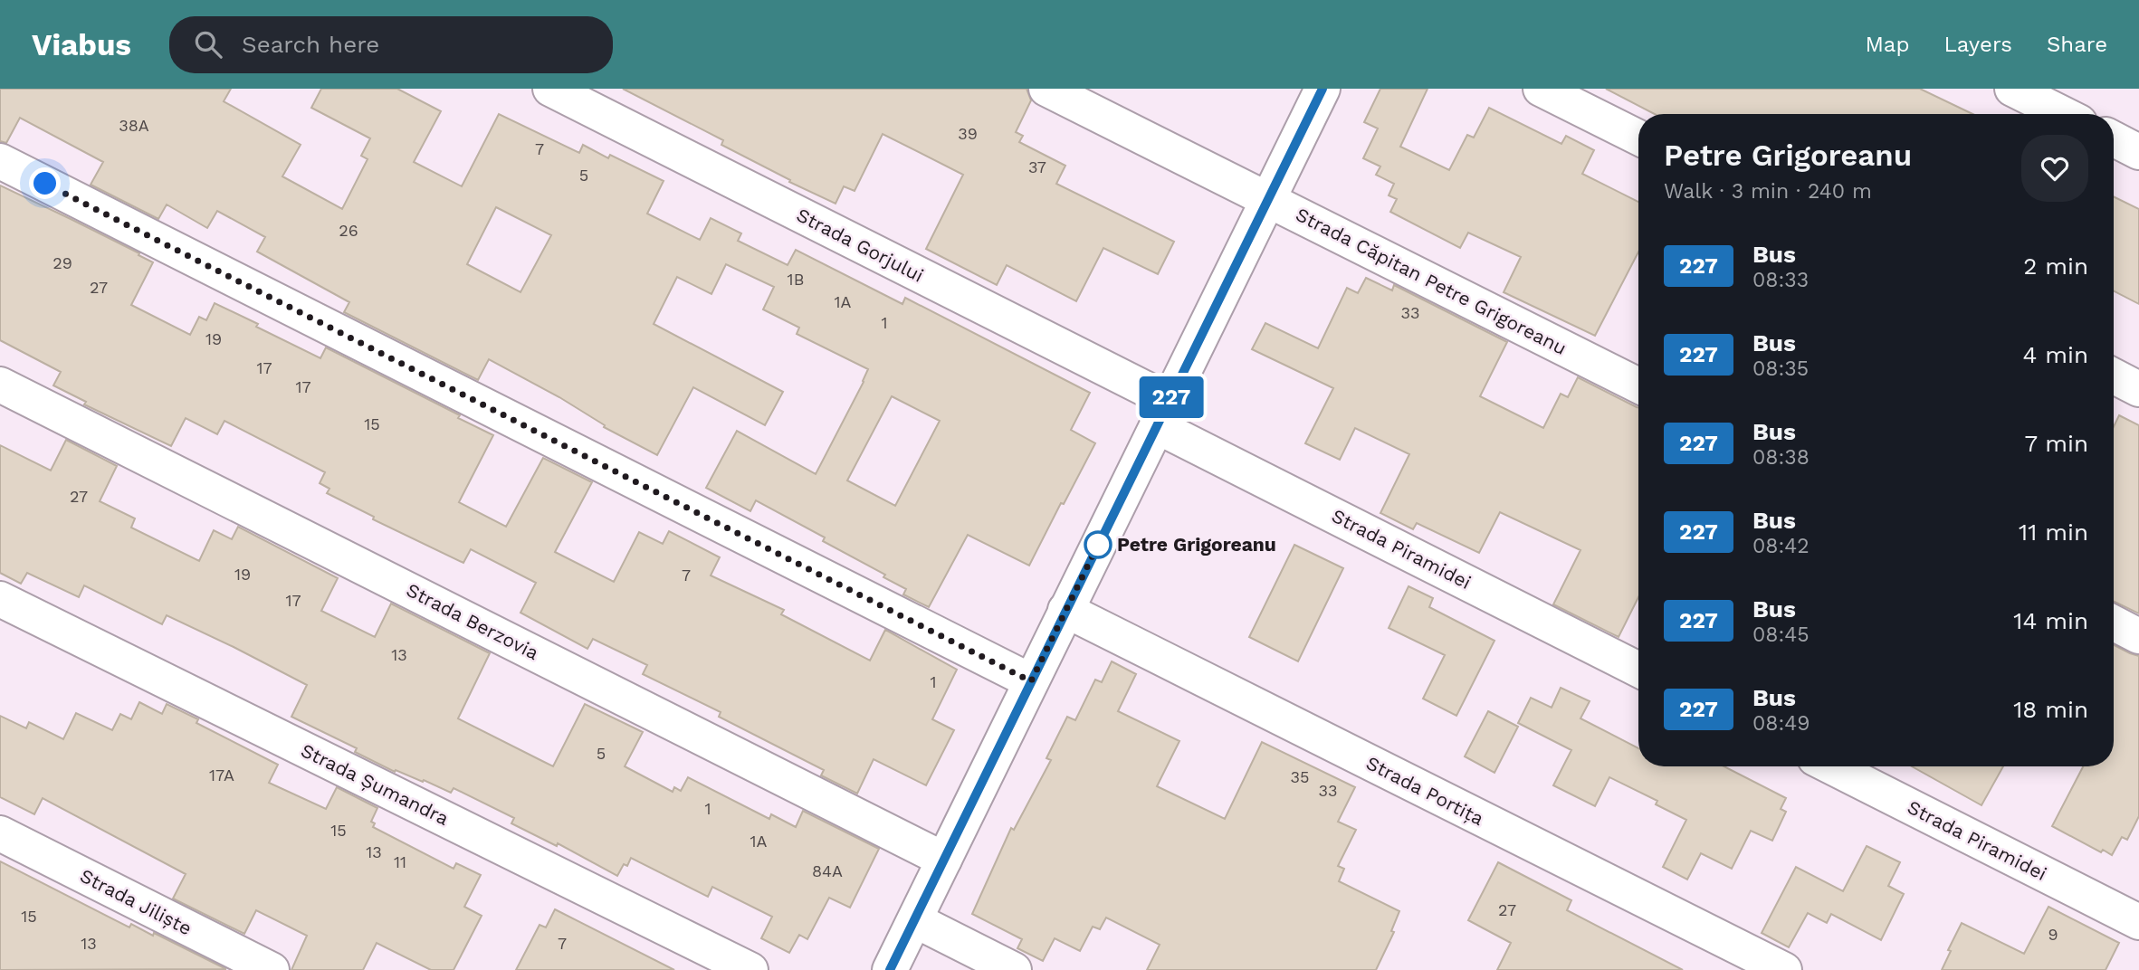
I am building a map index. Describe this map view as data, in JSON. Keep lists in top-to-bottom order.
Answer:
{
  "streets": {
    "street": [
      "Strada Gorjului",
      "Strada Căpitan Petre Grigoreanu",
      "Strada Piramidei",
      "Strada Berzovia",
      "Strada Șumandra",
      "Strada Portița",
      "Strada Jiliște"
    ]
  },
  "crossings": [
    ["Strada Gorjului", "Strada Piramidei"]
  ],
  "places": ["Petre Grigoreanu"],
  "lines": ["bus line 227"],
  "house_numbers": [
    "38A",
    "39",
    "7",
    "37",
    "5",
    "26",
    "29",
    "1B",
    "27",
    "1A",
    "33",
    "1",
    "19",
    "17",
    "17",
    "15",
    "27",
    "19",
    "7",
    "17",
    "13",
    "1",
    "5",
    "17A",
    "35",
    "33",
    "1",
    "15",
    "1A",
    "13",
    "11",
    "84A",
    "27",
    "15",
    "9",
    "13",
    "7"
  ],
  "page": {
    "header": "Viabus",
    "search": "Search here",
    "nav": ["Map", "Layers", "Share"],
    "on_map": "227",
    "heading": ["Petre Grigoreanu", "Walk · 3 min · 240 m"],
    "list": [
      {
        "mark": "227",
        "name": "Bus",
        "note": "08:33",
        "value": "2 min"
      },
      {
        "mark": "227",
        "name": "Bus",
        "note": "08:35",
        "value": "4 min"
      },
      {
        "mark": "227",
        "name": "Bus",
        "note": "08:38",
        "value": "7 min"
      },
      {
        "mark": "227",
        "name": "Bus",
        "note": "08:42",
        "value": "11 min"
      },
      {
        "mark": "227",
        "name": "Bus",
        "note": "08:45",
        "value": "14 min"
      },
      {
        "mark": "227",
        "name": "Bus",
        "note": "08:49",
        "value": "18 min"
      }
    ]
  }
}
